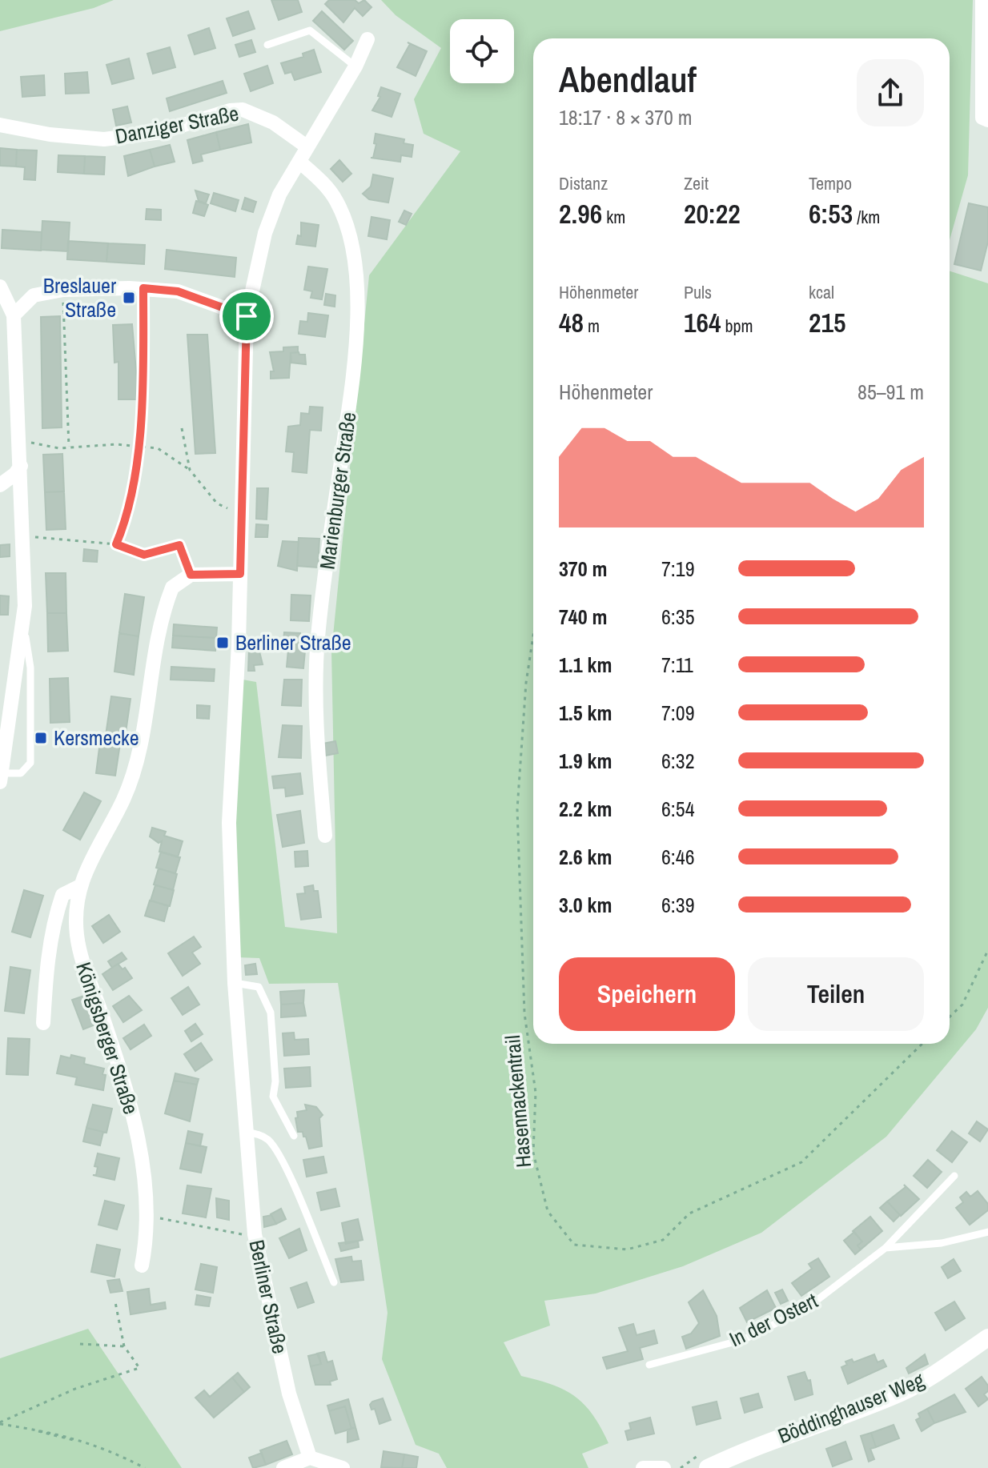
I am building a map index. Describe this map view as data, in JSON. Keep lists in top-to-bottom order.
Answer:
{
  "streets": {
    "street": [
      "Danziger Straße",
      "Marienburger Straße",
      "Königsberger Straße",
      "Berliner Straße",
      "Böddinghauser Weg"
    ],
    "lane": ["In der Ostert"],
    "path": ["Hasennackentrail"]
  },
  "crossings": [
    ["Danziger Straße", "Berliner Straße"],
    ["Marienburger Straße", "Berliner Straße"]
  ],
  "places": {
    "transit": ["Breslauer Straße", "Berliner Straße", "Kersmecke"]
  },
  "page": {
    "heading": ["Abendlauf", "18:17 · 8 × 370 m"],
    "stats": [
      ["Distanz", "2.96 km"],
      ["Zeit", "20:22"],
      ["Tempo", "6:53 /km"],
      ["Höhenmeter", "48 m"],
      ["Puls", "164 bpm"],
      ["kcal", "215"]
    ],
    "chart": ["Höhenmeter", "85–91 m"],
    "list": [
      {
        "name": "370 m",
        "note": "7:19"
      },
      {
        "name": "740 m",
        "note": "6:35"
      },
      {
        "name": "1.1 km",
        "note": "7:11"
      },
      {
        "name": "1.5 km",
        "note": "7:09"
      },
      {
        "name": "1.9 km",
        "note": "6:32"
      },
      {
        "name": "2.2 km",
        "note": "6:54"
      },
      {
        "name": "2.6 km",
        "note": "6:46"
      },
      {
        "name": "3.0 km",
        "note": "6:39"
      }
    ],
    "buttons": ["Speichern", "Teilen"]
  }
}
